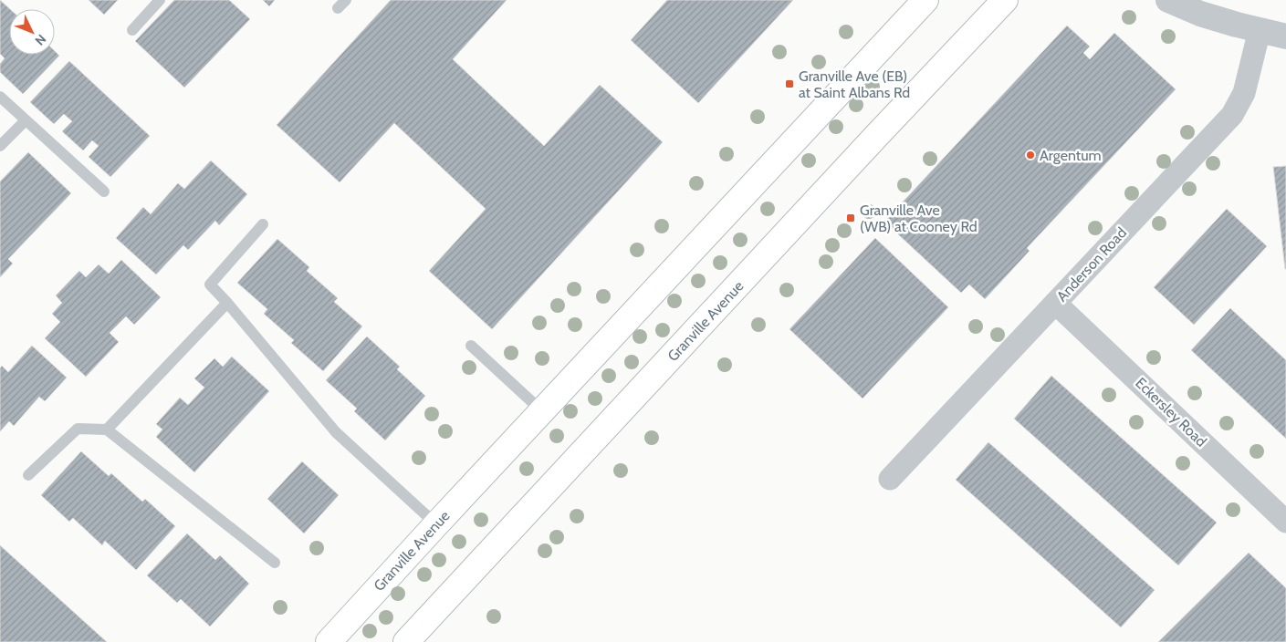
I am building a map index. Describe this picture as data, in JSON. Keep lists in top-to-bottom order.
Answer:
{
  "streets": {
    "main road": ["Granville Avenue"],
    "street": ["Anderson Road", "Eckersley Road"]
  },
  "crossings": [
    ["Anderson Road", "Eckersley Road"]
  ],
  "places": {
    "transit": ["Granville Ave (EB) at Saint Albans Rd", "Granville Ave (WB) at Cooney Rd"],
    "other": ["Argentum"]
  },
  "north": "bottom right"
}
